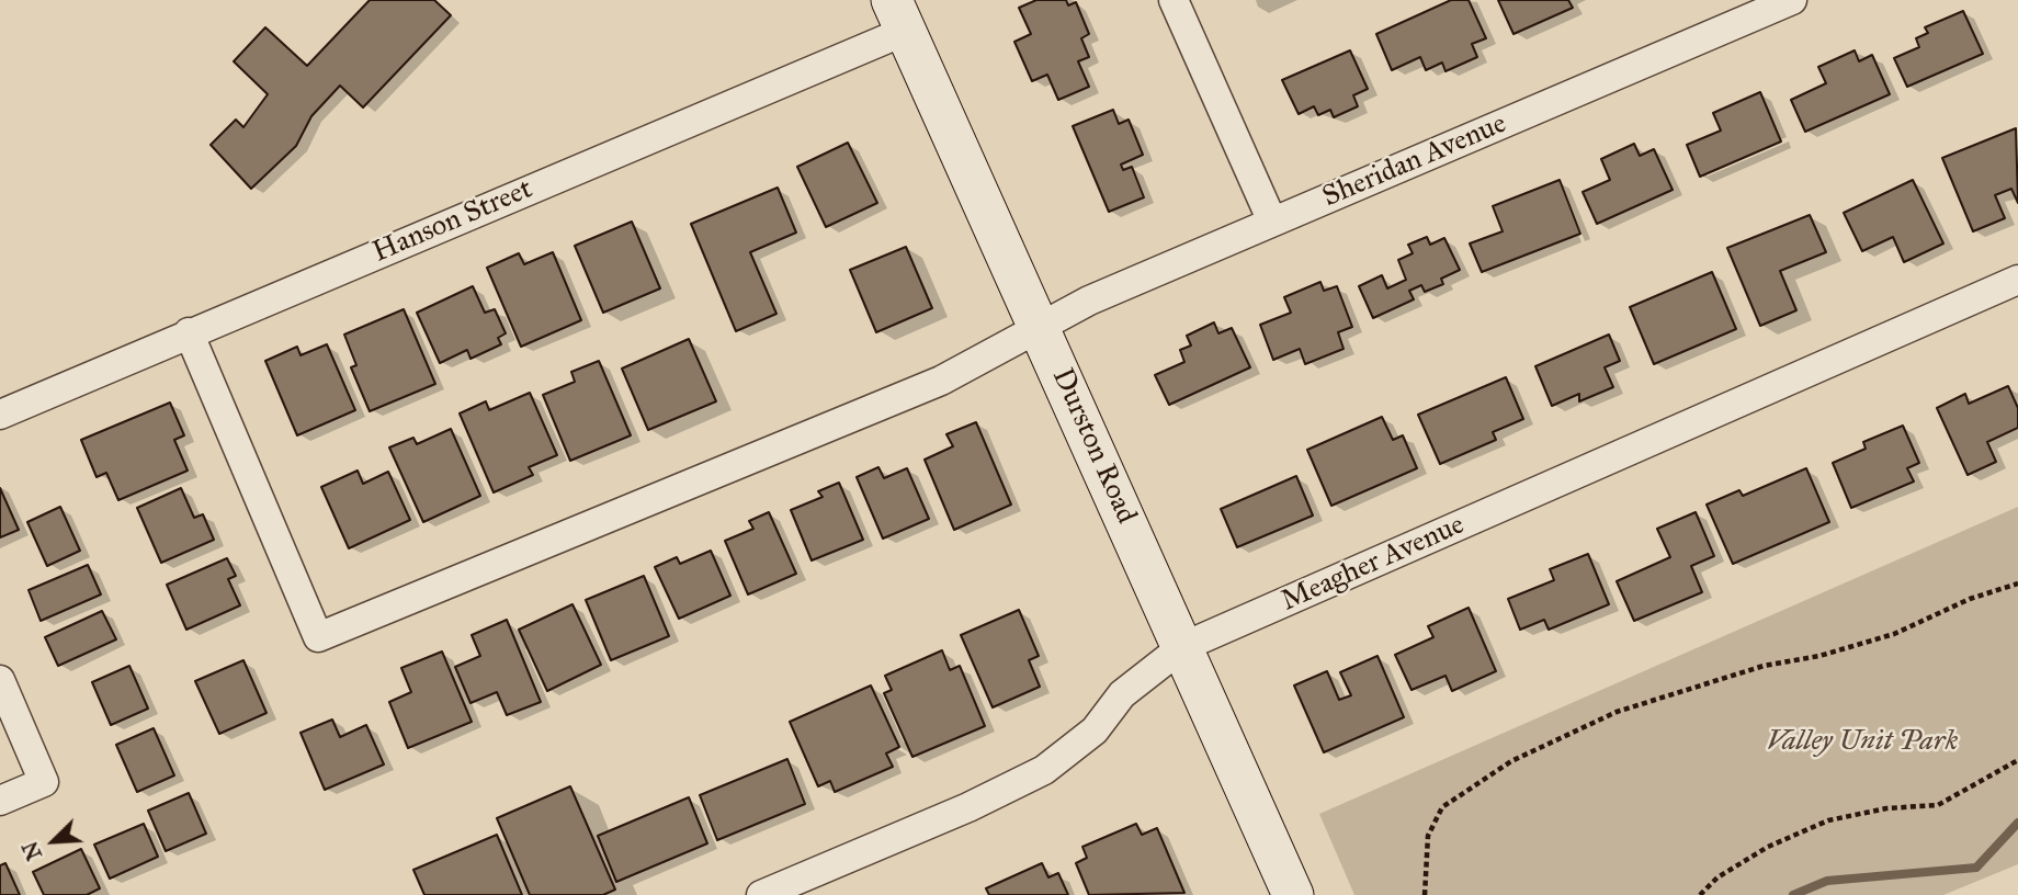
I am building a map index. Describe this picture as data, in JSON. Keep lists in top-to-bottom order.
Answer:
{
  "streets": {
    "main road": ["Durston Road"],
    "street": ["Sheridan Avenue", "Hanson Street", "Meagher Avenue"]
  },
  "crossings": [
    ["Sheridan Avenue", "Hanson Street"],
    ["Sheridan Avenue", "Durston Road"],
    ["Hanson Street", "Durston Road"],
    ["Durston Road", "Meagher Avenue"]
  ],
  "parks": ["Valley Unit Park"],
  "north": "bottom left"
}
